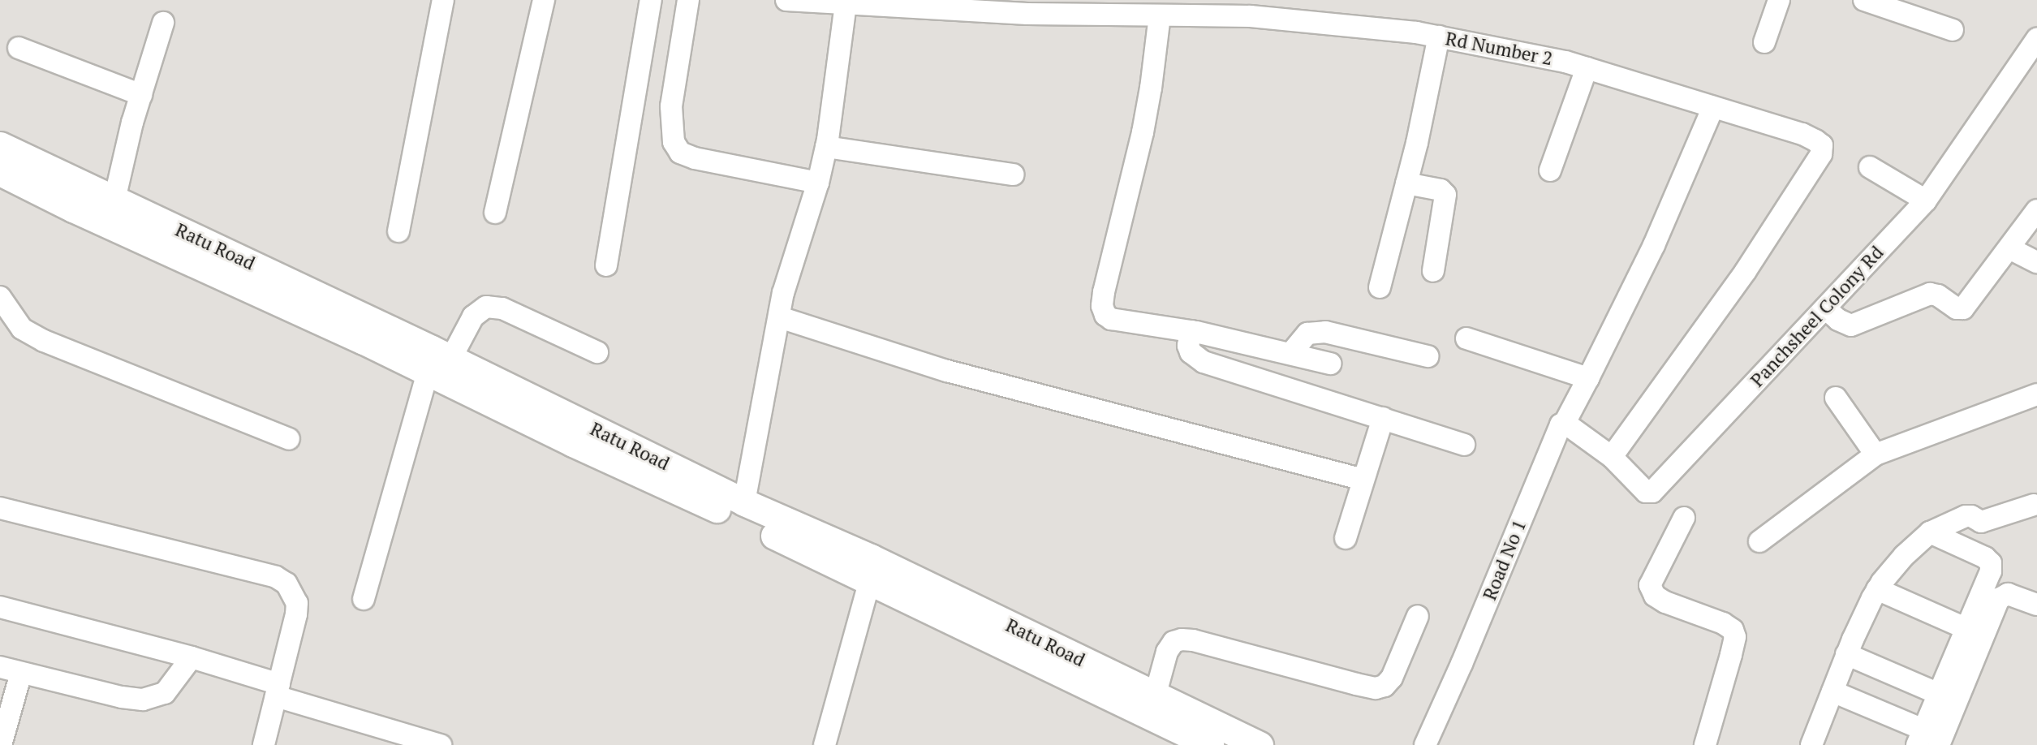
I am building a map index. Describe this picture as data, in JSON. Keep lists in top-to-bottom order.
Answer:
{
  "streets": {
    "main road": ["Ratu Road"],
    "street": ["Rd Number 2", "Panchsheel Colony Rd", "Road No 1"]
  },
  "crossings": [
    ["Rd Number 2", "Panchsheel Colony Rd"],
    ["Rd Number 2", "Road No 1"],
    ["Panchsheel Colony Rd", "Road No 1"]
  ]
}
